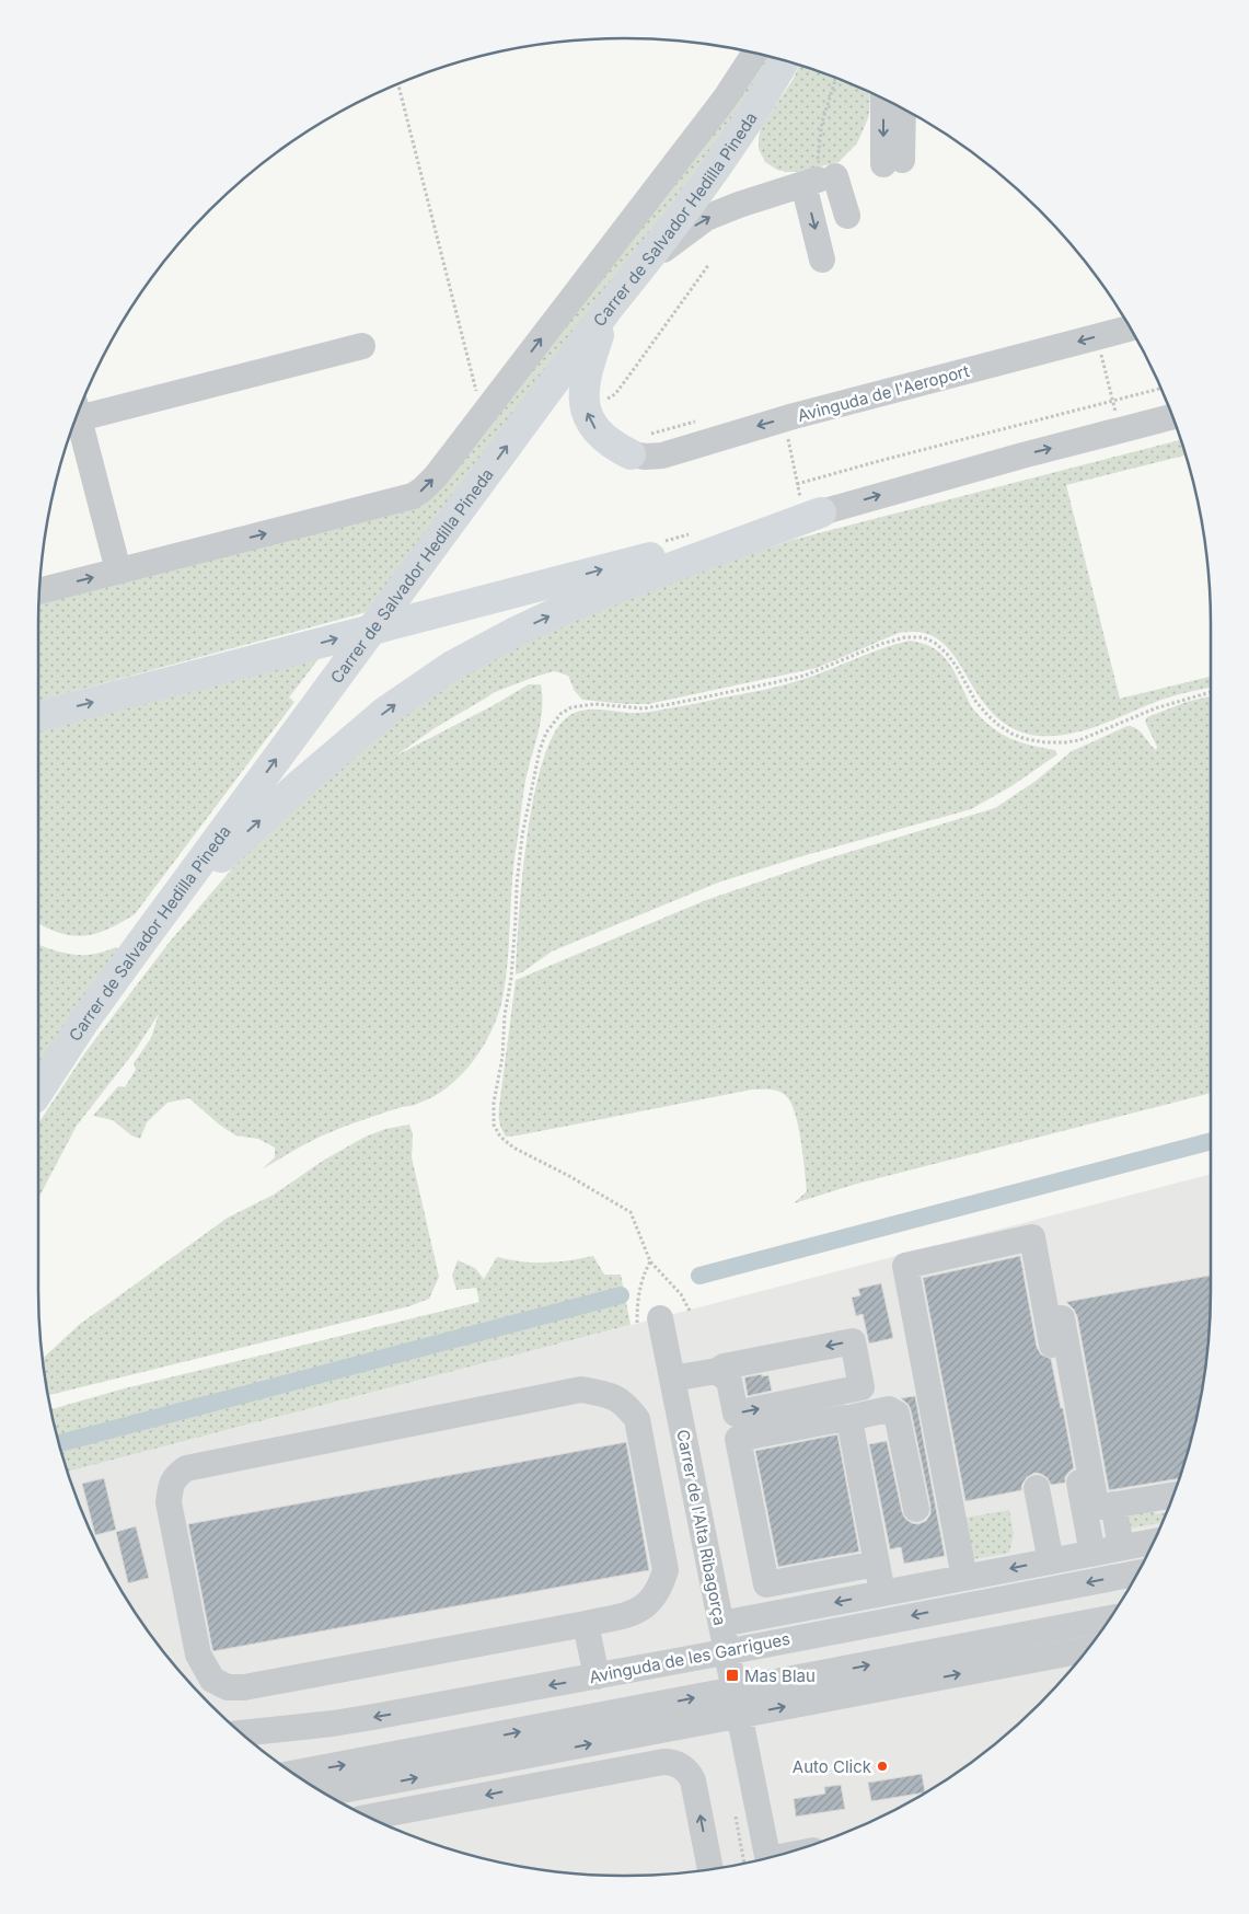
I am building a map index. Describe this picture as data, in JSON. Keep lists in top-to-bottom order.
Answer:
{
  "streets": {
    "main road": ["Carrer de Salvador Hedilla Pineda"],
    "street": ["Avinguda de l'Aeroport", "Carrer de l'Alta Ribagorça", "Avinguda de les Garrigues"]
  },
  "crossings": [
    ["Carrer de l'Alta Ribagorça", "Avinguda de les Garrigues"]
  ],
  "places": {
    "transit": ["Mas Blau"],
    "other": ["Auto Click"]
  }
}
